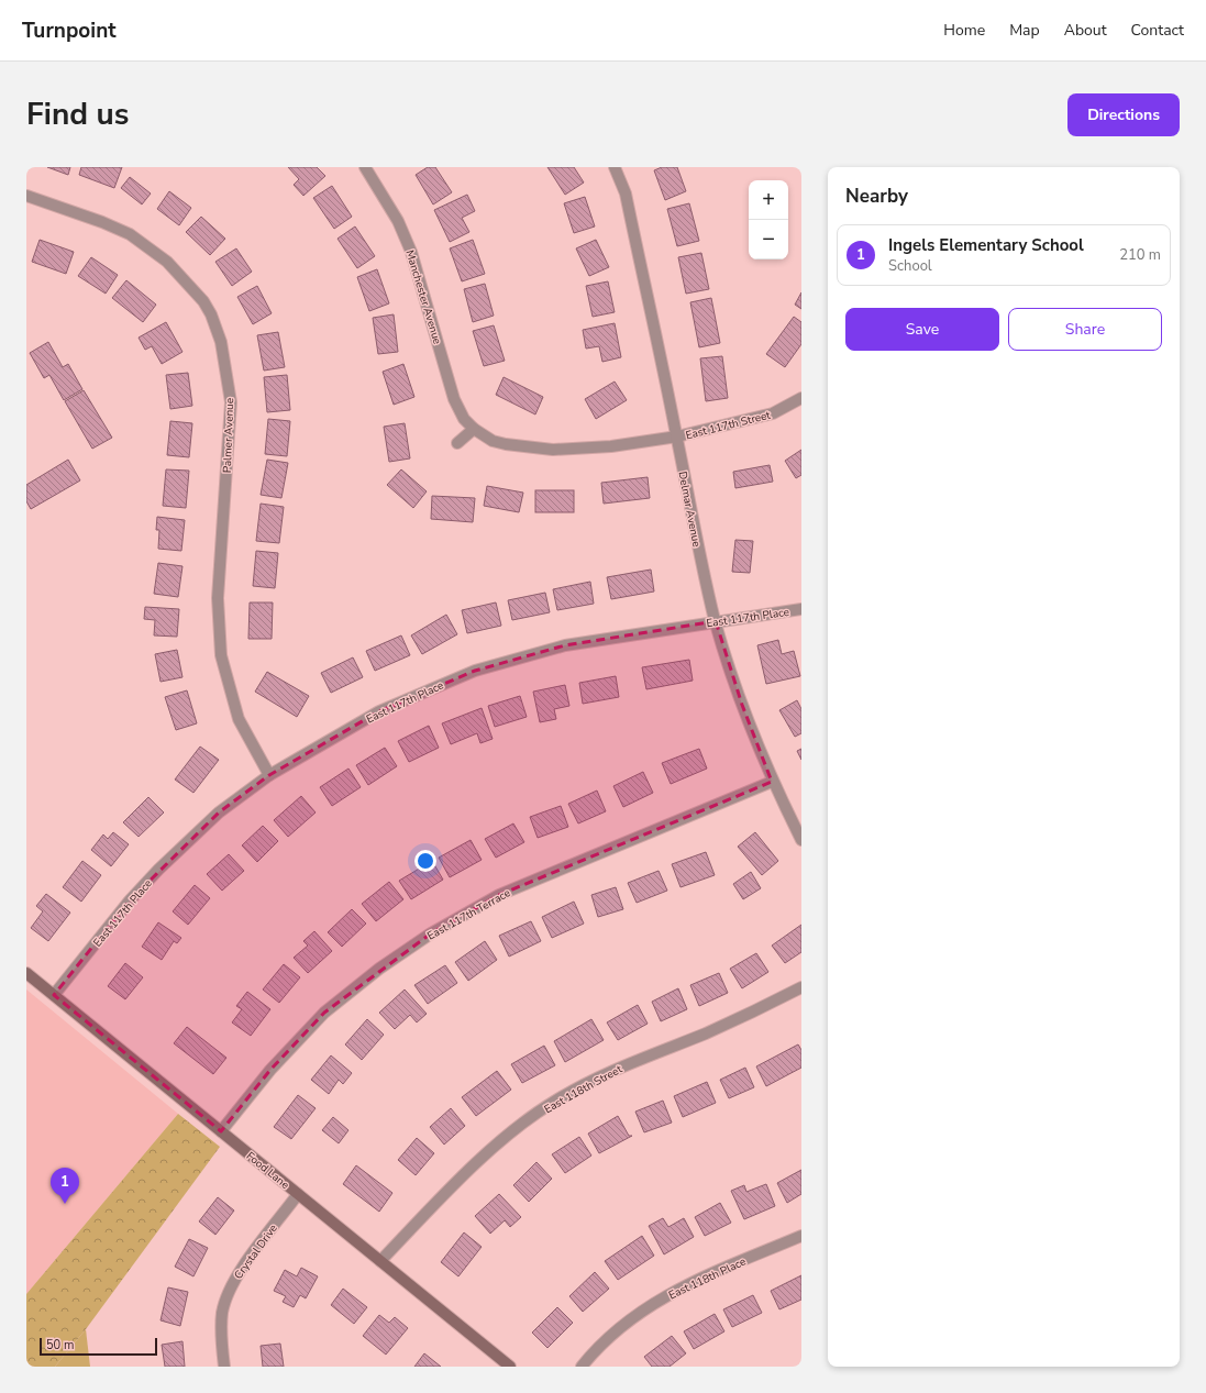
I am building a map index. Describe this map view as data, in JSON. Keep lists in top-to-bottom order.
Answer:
{
  "streets": {
    "street": [
      "Manchester Avenue",
      "East 117th Street",
      "Palmer Avenue",
      "Delmar Avenue",
      "East 117th Place",
      "East 117th Terrace",
      "East 118th Street",
      "Food Lane",
      "Crystal Drive",
      "East 118th Place"
    ]
  },
  "crossings": [
    ["Manchester Avenue", "East 117th Street"],
    ["Manchester Avenue", "Delmar Avenue"],
    ["East 117th Street", "Delmar Avenue"],
    ["Palmer Avenue", "East 117th Place"],
    ["Delmar Avenue", "East 117th Place"],
    ["Delmar Avenue", "East 117th Terrace"],
    ["East 117th Place", "Food Lane"],
    ["East 117th Terrace", "Food Lane"],
    ["East 118th Street", "Food Lane"],
    ["Food Lane", "Crystal Drive"]
  ],
  "scale_bar": "50 m",
  "page": {
    "header": "Turnpoint",
    "nav": [
      "Home",
      "Map",
      "About",
      "Contact"
    ],
    "title": "Find us",
    "buttons": [
      "Directions",
      ["Save", "Share"]
    ],
    "heading": "Nearby",
    "map_buttons": ["+", "−"],
    "list": [
      {
        "mark": "1",
        "name": "Ingels Elementary School",
        "note": "School",
        "value": "210 m"
      }
    ],
    "pins": "1",
    "scale": "50 m"
  }
}
